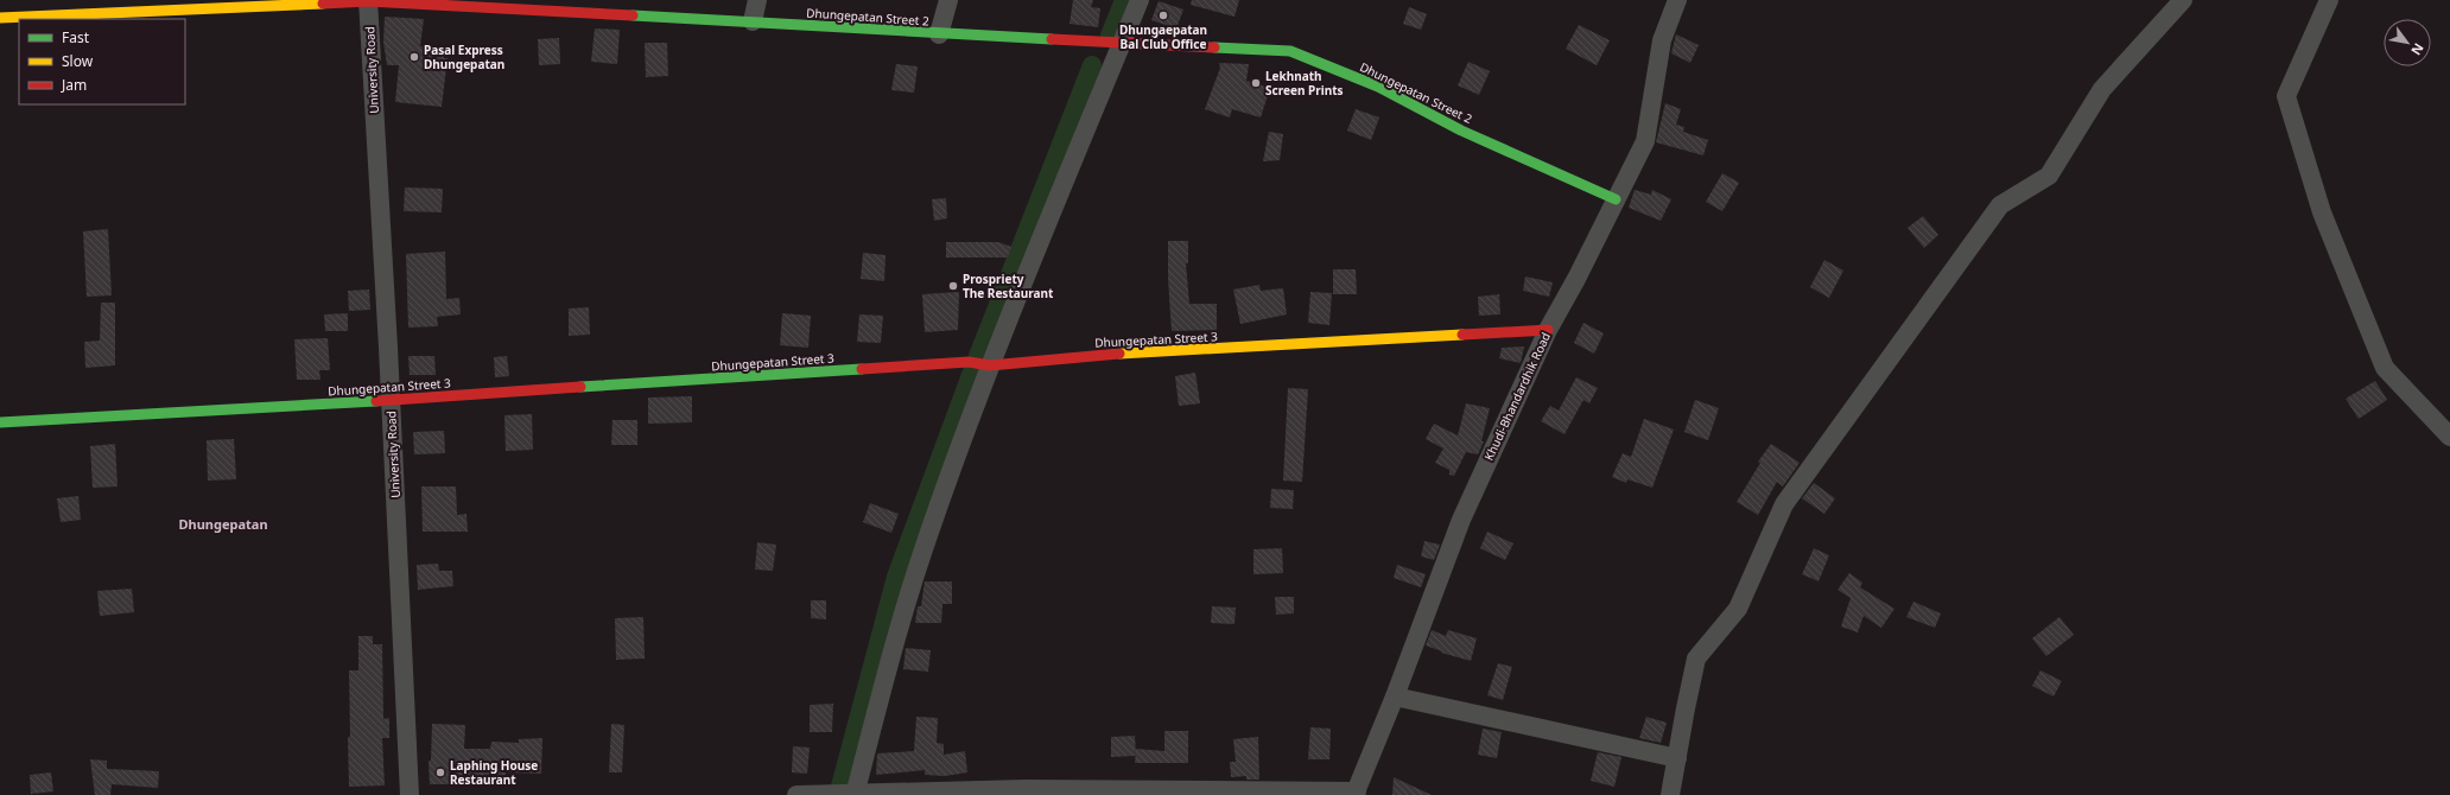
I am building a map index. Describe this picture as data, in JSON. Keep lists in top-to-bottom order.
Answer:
{
  "streets": {
    "street": [
      "Dhungepatan Street 2",
      "University Road",
      "Dhungepatan Street 3",
      "Khudi-Bhandardhik Road"
    ]
  },
  "crossings": [
    ["Dhungepatan Street 2", "University Road"],
    ["Dhungepatan Street 2", "Khudi-Bhandardhik Road"],
    ["University Road", "Dhungepatan Street 3"],
    ["Dhungepatan Street 3", "Khudi-Bhandardhik Road"]
  ],
  "districts": ["Dhungepatan"],
  "places": [
    "Dhungaepatan Bal Club Office",
    "Pasal Express Dhungepatan",
    "Lekhnath Screen Prints",
    "Prospriety The Restaurant",
    "Laphing House Restaurant"
  ],
  "legend": ["Fast", "Slow", "Jam"],
  "north": "bottom right"
}
